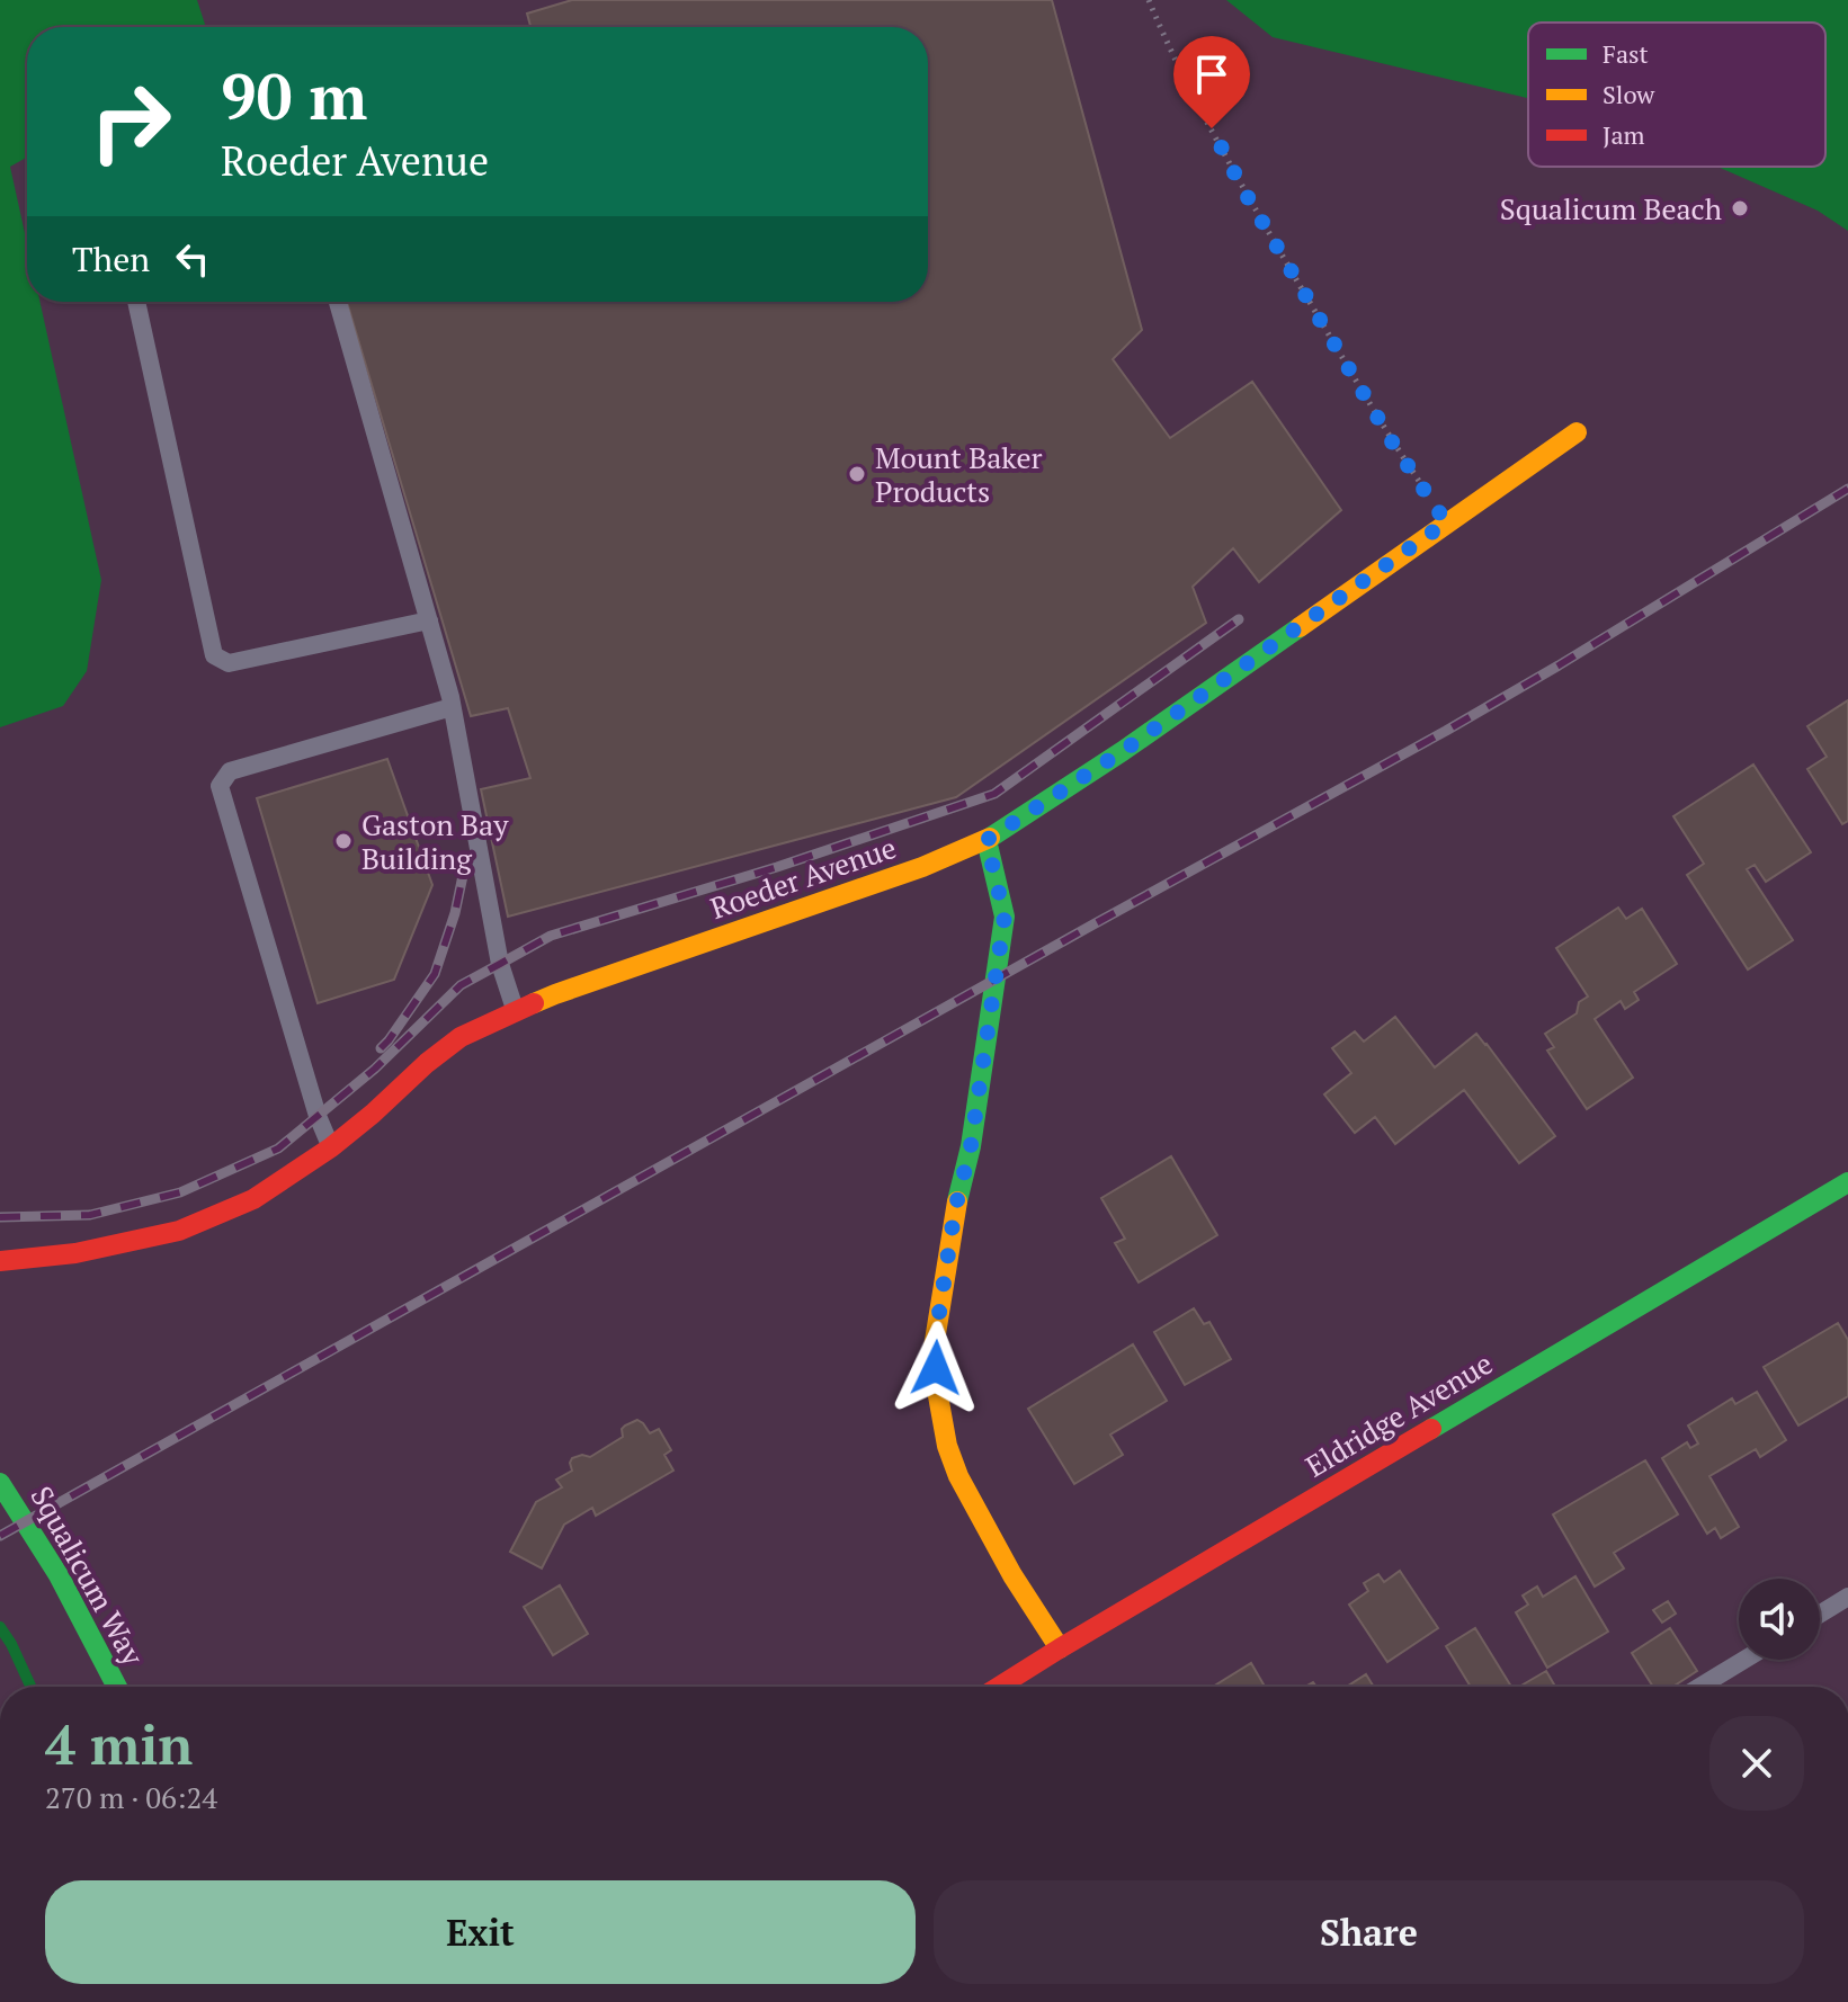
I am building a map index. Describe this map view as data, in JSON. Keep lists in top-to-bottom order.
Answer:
{
  "streets": {
    "street": ["Roeder Avenue", "Eldridge Avenue", "Squalicum Way"]
  },
  "places": ["Squalicum Beach", "Mount Baker Products", "Gaston Bay Building"],
  "legend": ["Fast", "Slow", "Jam"],
  "page": {
    "turn": ["90 m", "Roeder Avenue"],
    "then": "Then",
    "heading": ["4 min", "270 m · 06:24"],
    "buttons": ["Exit", "Share"]
  }
}
